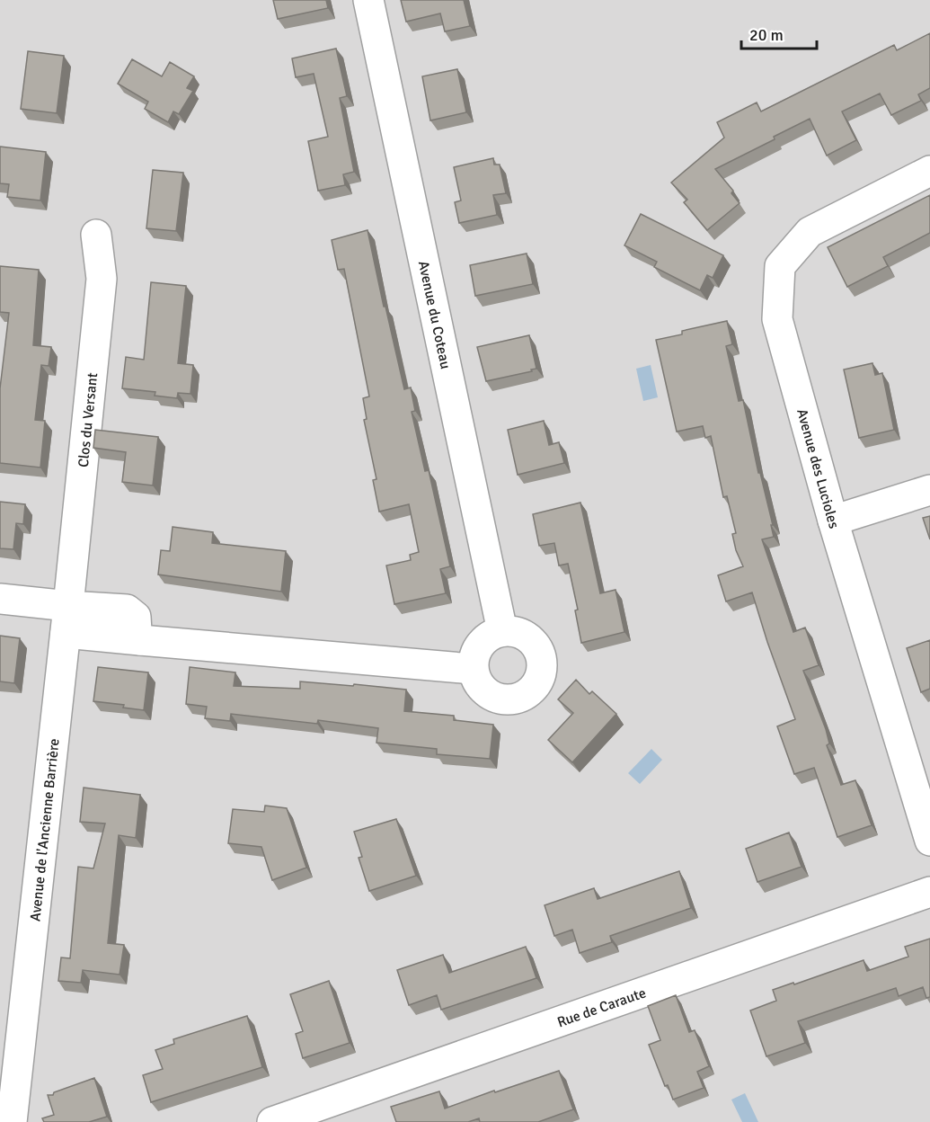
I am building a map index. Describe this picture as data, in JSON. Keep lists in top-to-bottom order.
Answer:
{
  "streets": {
    "street": [
      "Avenue du Coteau",
      "Clos du Versant",
      "Avenue des Lucioles",
      "Avenue de l'Ancienne Barrière",
      "Rue de Caraute"
    ]
  },
  "crossings": [
    ["Clos du Versant", "Avenue de l'Ancienne Barrière"]
  ],
  "scale_bar": "20 m"
}
